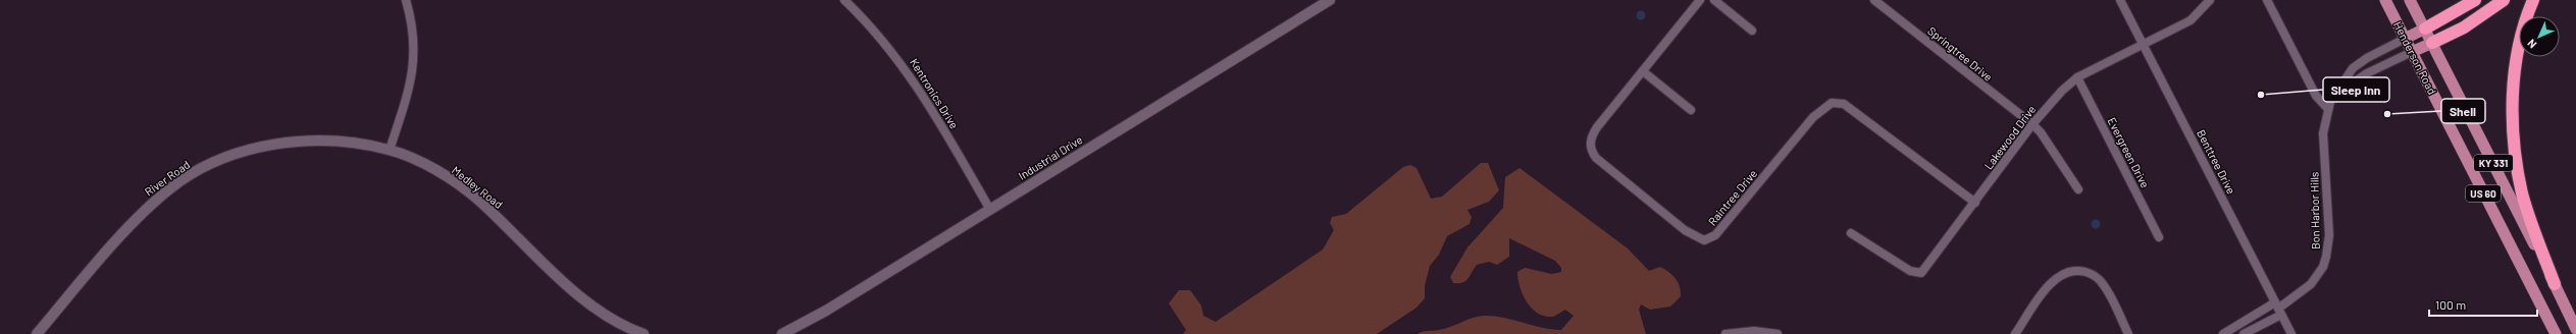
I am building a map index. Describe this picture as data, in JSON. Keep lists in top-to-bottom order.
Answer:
{
  "streets": {
    "main road": ["Henderson Road", "KY 331", "US 60"],
    "street": [
      "Springtree Drive",
      "Kentronics Drive",
      "Lakewood Drive",
      "Evergreen Drive",
      "Industrial Drive",
      "Benttree Drive",
      "River Road",
      "Medley Road",
      "Raintree Drive",
      "Bon Harbor Hills"
    ]
  },
  "crossings": [
    ["Springtree Drive", "Lakewood Drive"],
    ["Henderson Road", "Bon Harbor Hills"],
    ["Kentronics Drive", "Industrial Drive"],
    ["Lakewood Drive", "Evergreen Drive"],
    ["Lakewood Drive", "Benttree Drive"],
    ["Lakewood Drive", "Raintree Drive"],
    ["Benttree Drive", "Bon Harbor Hills"],
    ["River Road", "Medley Road"]
  ],
  "places": ["Sleep Inn", "Shell"],
  "scale_bar": "100 m",
  "north": "bottom left"
}
